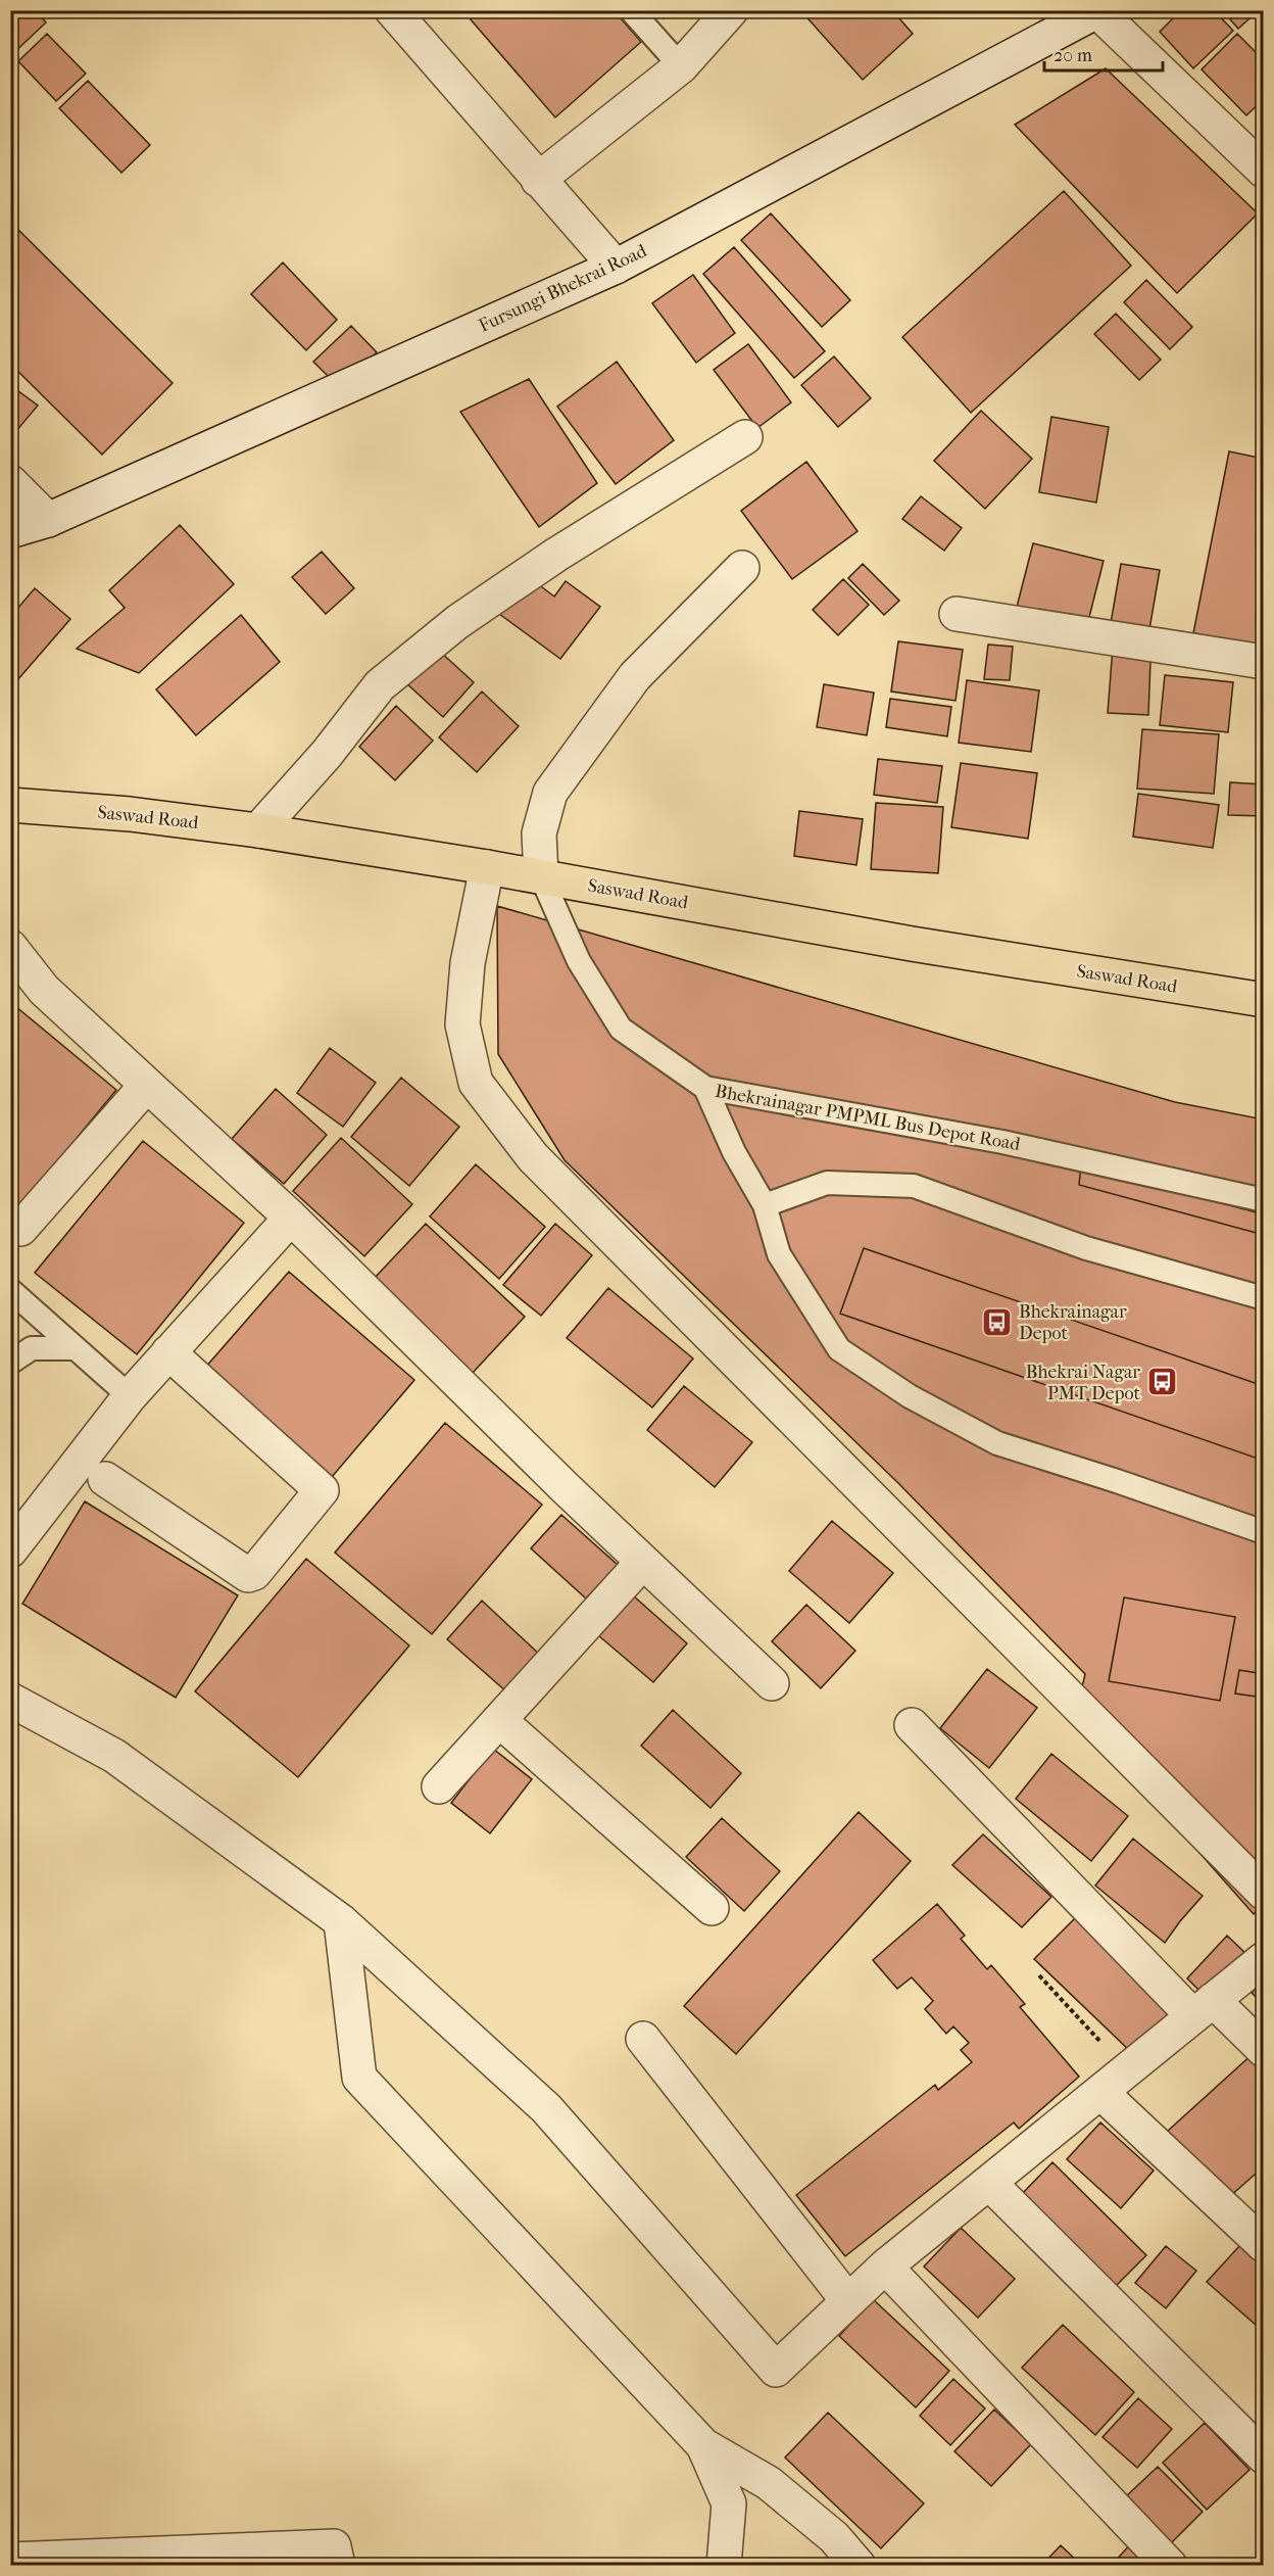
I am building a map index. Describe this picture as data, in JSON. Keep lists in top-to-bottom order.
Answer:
{
  "streets": {
    "highway": ["Saswad Road"],
    "street": ["Fursungi Bhekrai Road"],
    "lane": ["Bhekrainagar PMPML Bus Depot Road"]
  },
  "crossings": [
    ["Saswad Road", "Bhekrainagar PMPML Bus Depot Road"]
  ],
  "places": {
    "bus stop": ["Bhekrainagar Depot", "Bhekrai Nagar PMT Depot"]
  },
  "scale_bar": "20 m"
}
